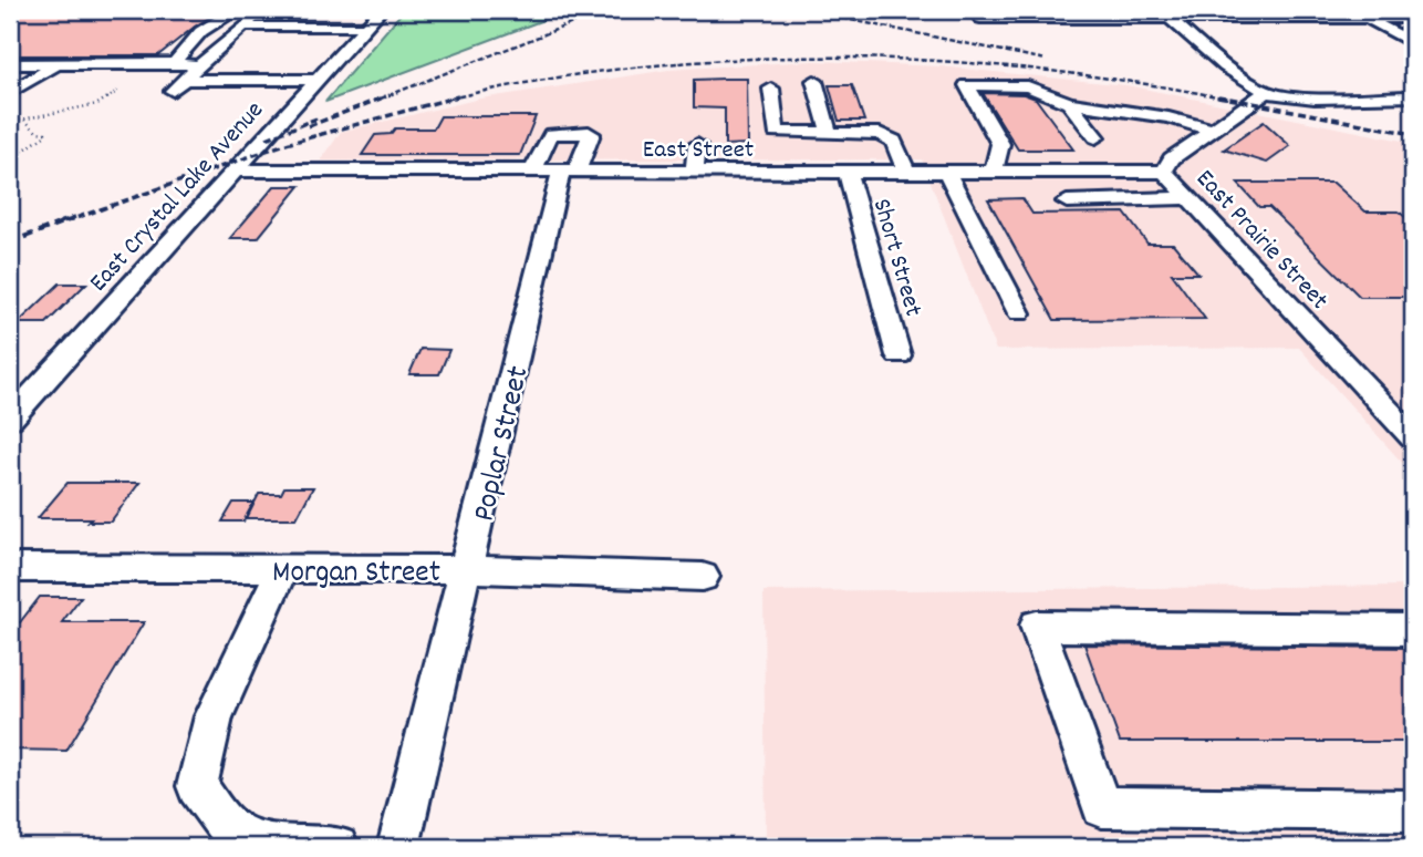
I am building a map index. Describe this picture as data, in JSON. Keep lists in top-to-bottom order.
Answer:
{
  "streets": {
    "street": [
      "East Street",
      "East Crystal Lake Avenue",
      "East Prairie Street",
      "Short Street",
      "Poplar Street",
      "Morgan Street"
    ]
  },
  "crossings": [
    ["East Street", "East Crystal Lake Avenue"],
    ["East Street", "East Prairie Street"],
    ["East Street", "Short Street"],
    ["East Street", "Poplar Street"],
    ["Poplar Street", "Morgan Street"]
  ]
}
